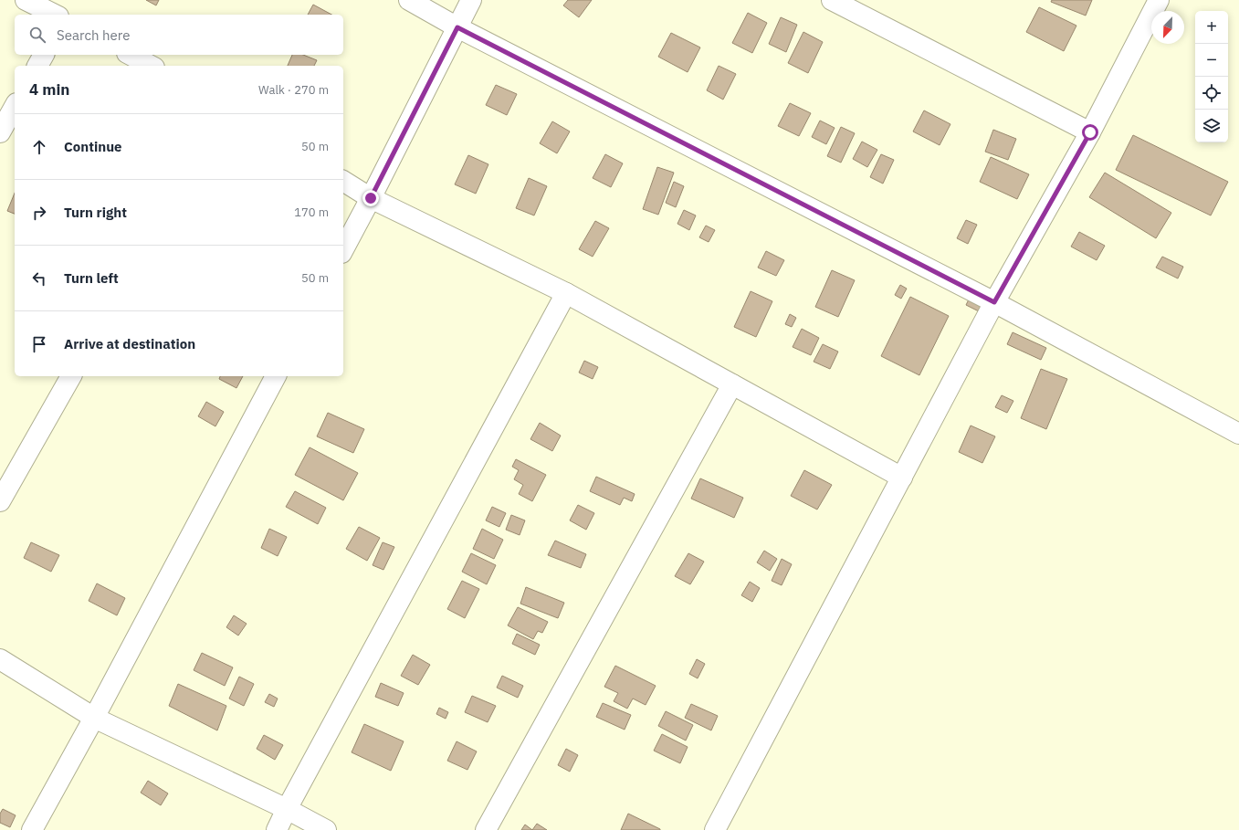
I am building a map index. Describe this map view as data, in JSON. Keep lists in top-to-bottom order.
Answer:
{
  "north": "bottom left",
  "page": {
    "map_buttons": ["+", "−"],
    "search": "Search here",
    "heading": ["4 min", "Walk · 270 m"],
    "list": [
      ["Continue", "50 m"],
      ["Turn right", "170 m"],
      ["Turn left", "50 m"],
      "Arrive at destination"
    ]
  }
}
